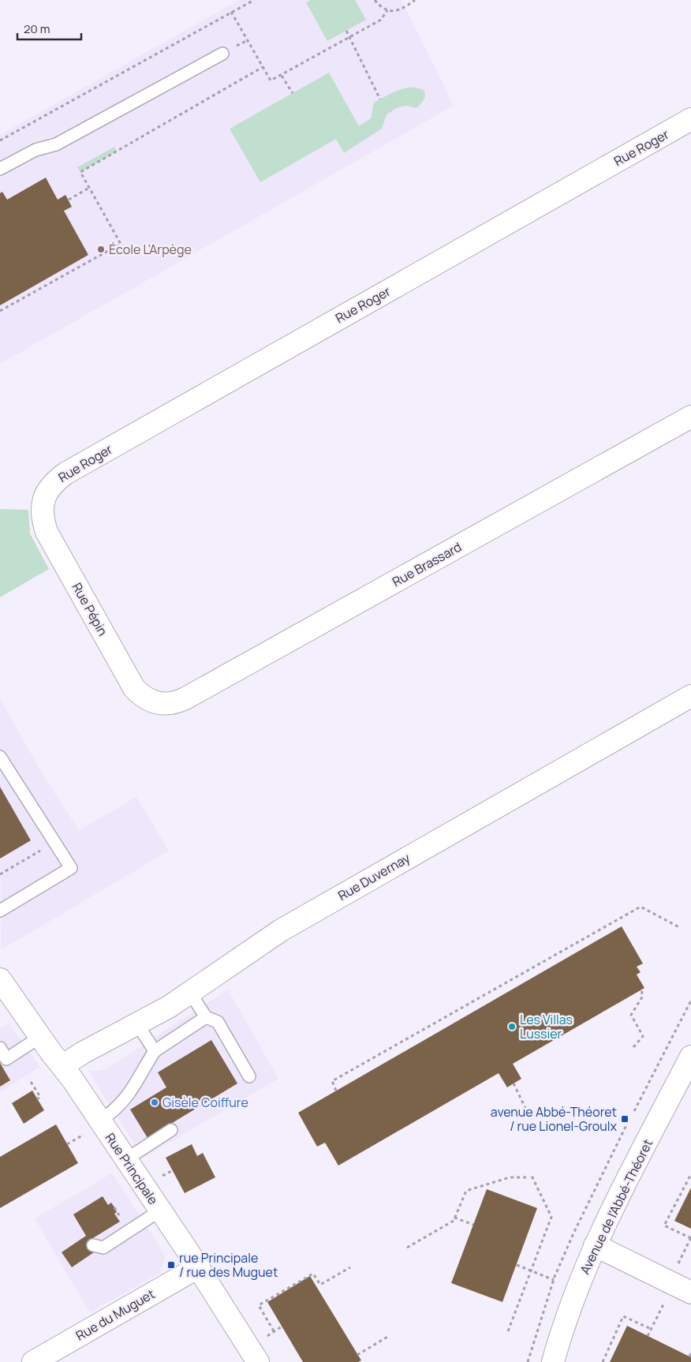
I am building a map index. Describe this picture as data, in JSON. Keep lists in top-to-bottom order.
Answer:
{
  "streets": {
    "street": [
      "Rue Roger",
      "Rue Brassard",
      "Rue Pépin",
      "Rue Duvernay",
      "Rue Principale",
      "Avenue de l'Abbé-Théoret",
      "Rue du Muguet"
    ]
  },
  "crossings": [
    ["Rue Roger", "Rue Pépin"],
    ["Rue Brassard", "Rue Pépin"],
    ["Rue Duvernay", "Rue Principale"],
    ["Rue Principale", "Rue du Muguet"]
  ],
  "places": {
    "other": ["École L'Arpège", "Les Villas Lussier", "Gisèle Coiffure"],
    "transit": ["avenue Abbé-Théoret / rue Lionel-Groulx", "rue Principale / rue des Muguet"]
  },
  "scale_bar": "20 m"
}
